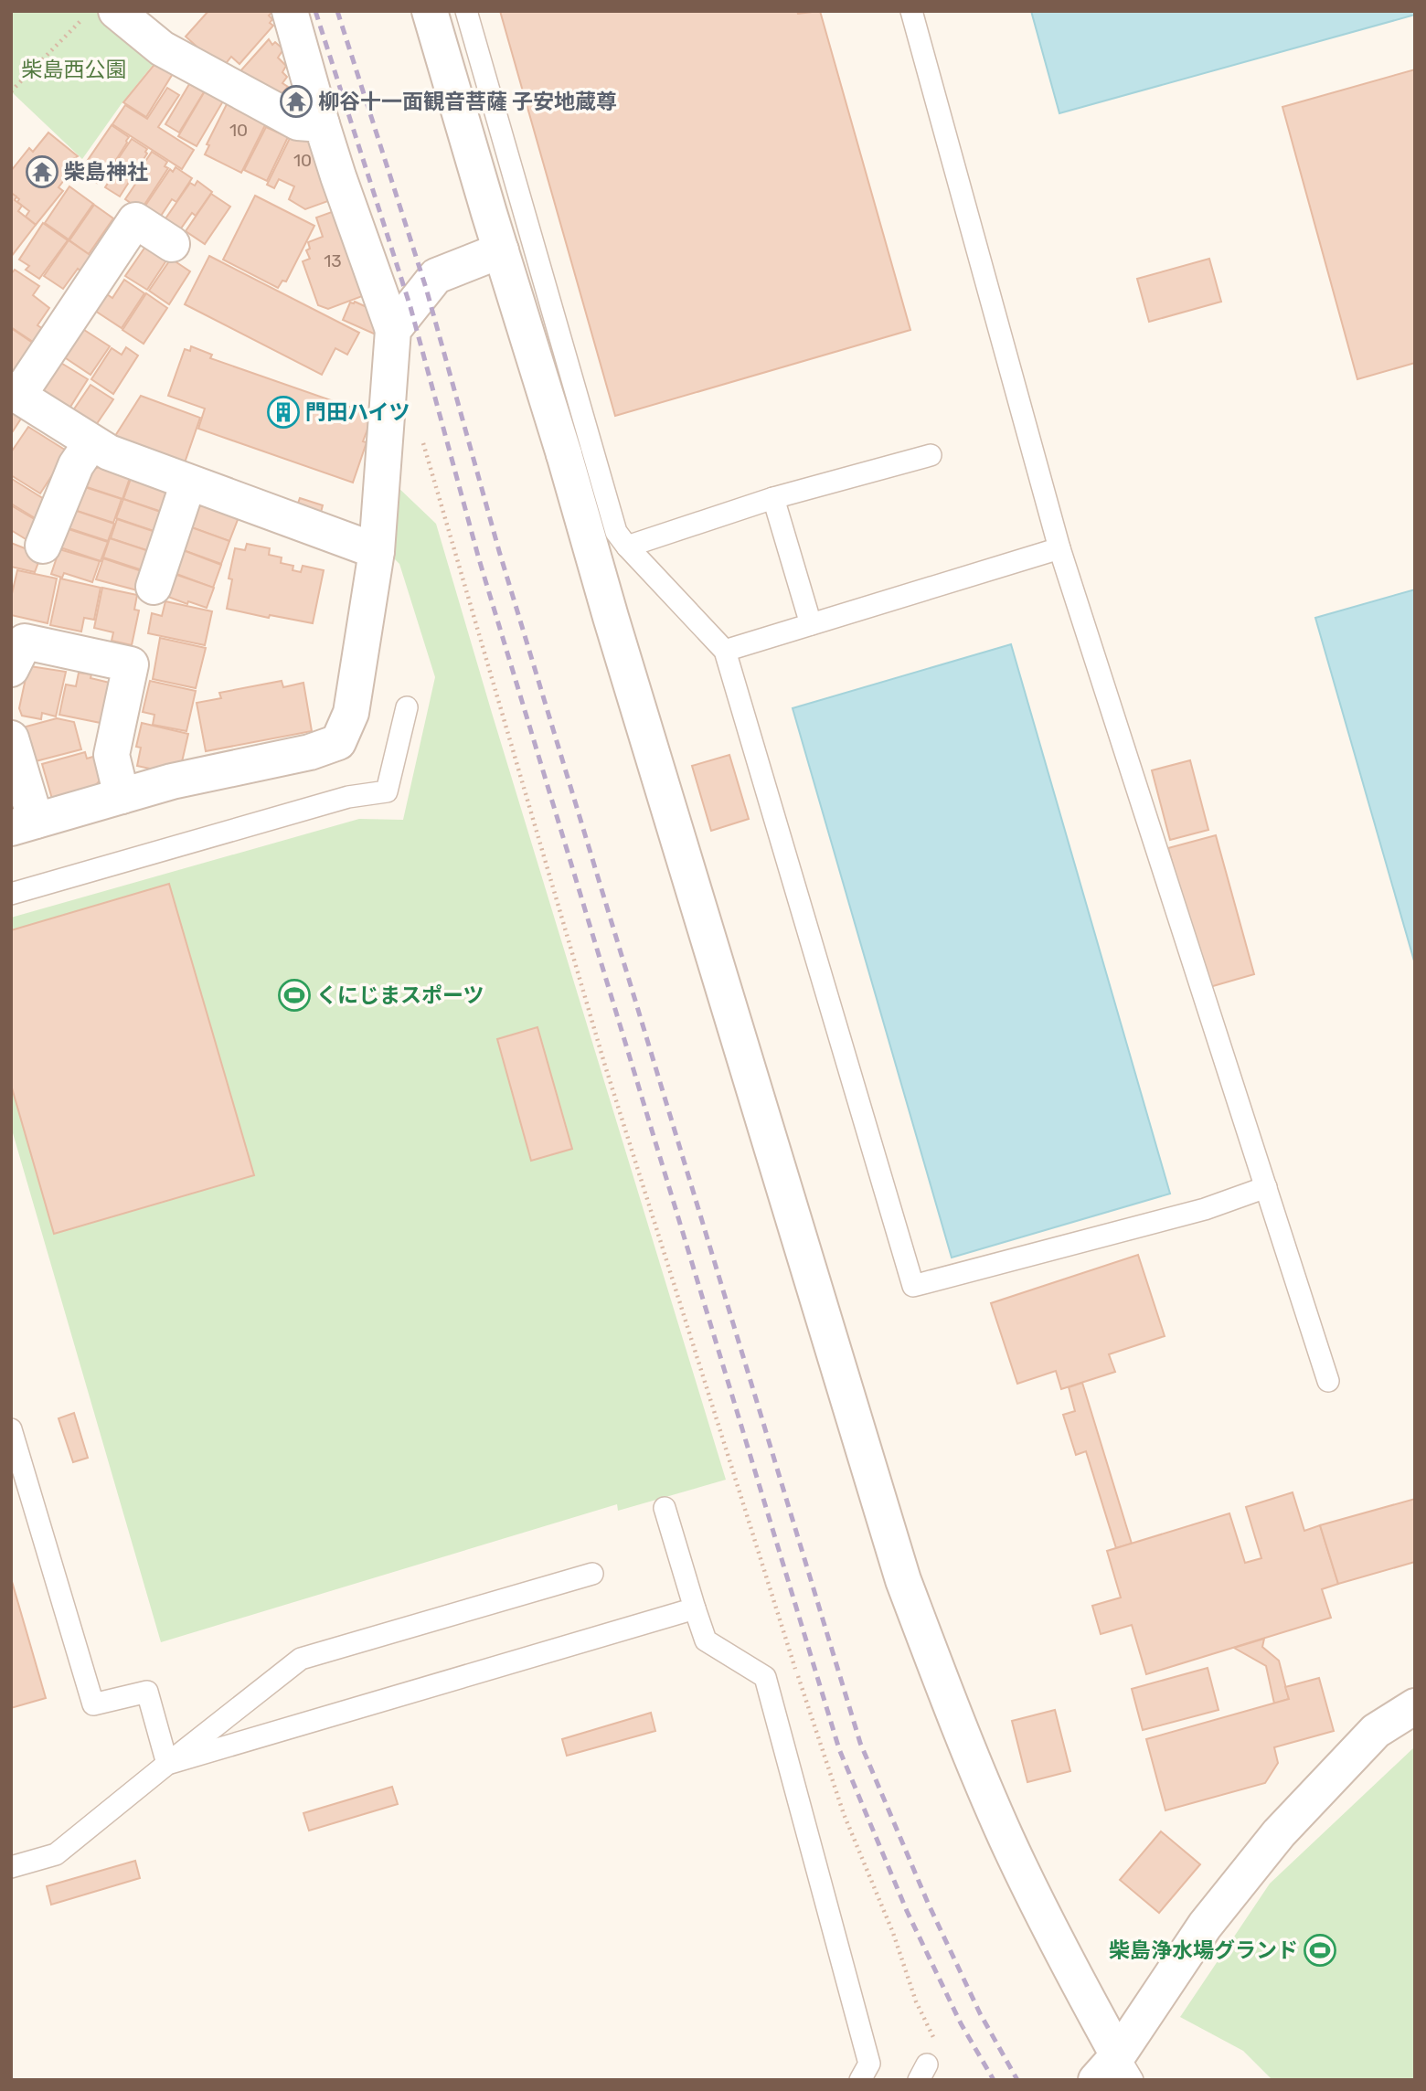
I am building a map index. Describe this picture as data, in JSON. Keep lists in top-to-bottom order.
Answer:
{
  "parks": ["柴島西公園"],
  "places": {
    "temple": ["柳谷十一面観音菩薩 子安地蔵尊", "柴島神社"],
    "building": ["門田ハイツ"],
    "sports": ["くにじまスポーツ", "柴島浄水場グランド"]
  },
  "house_numbers": ["10", "10", "13"]
}
